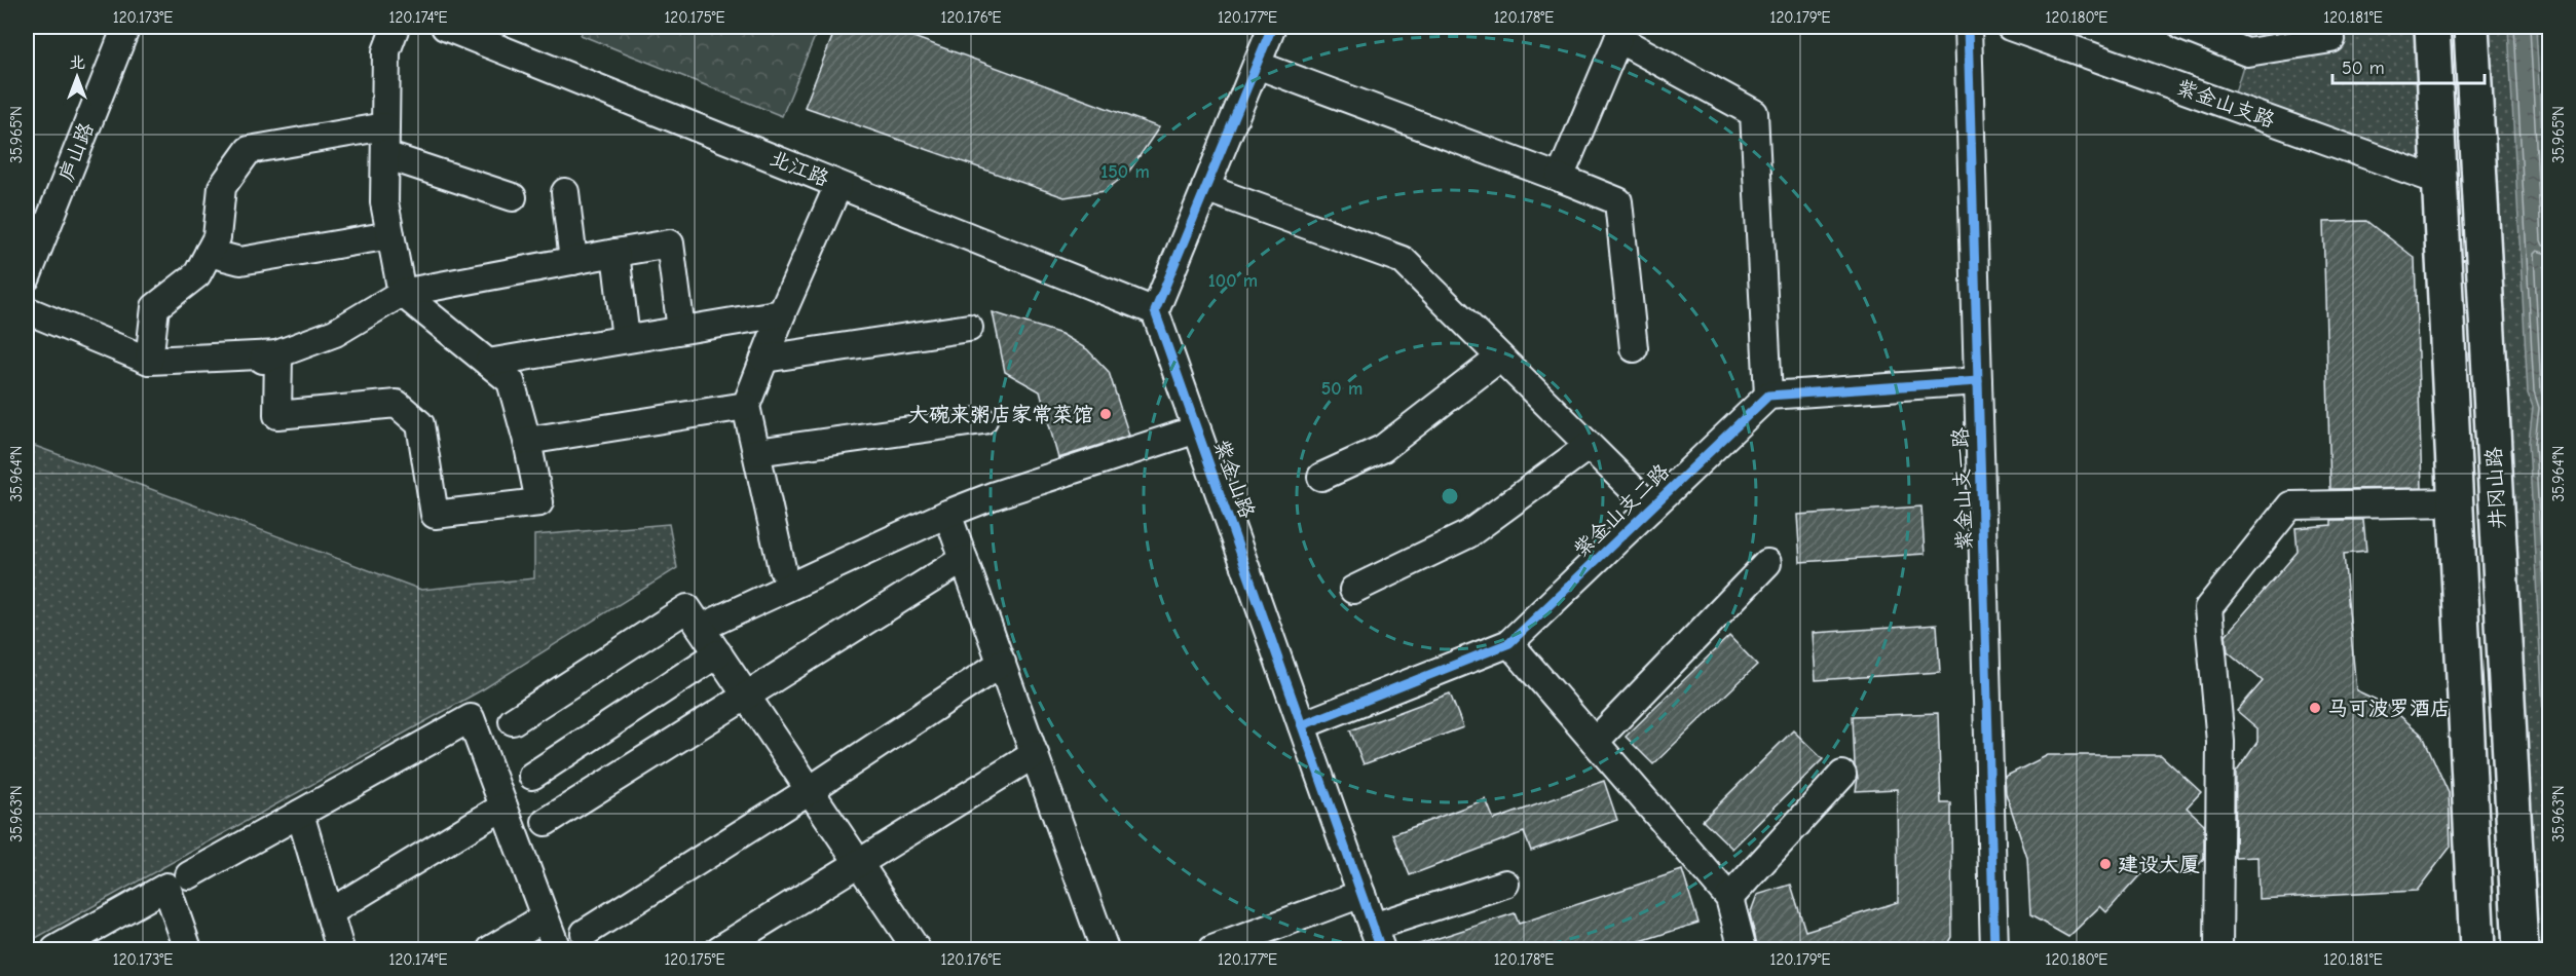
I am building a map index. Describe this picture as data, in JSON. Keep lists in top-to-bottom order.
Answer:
{
  "streets": {
    "main road": ["井冈山路"],
    "street": [
      "紫金山支路",
      "庐山路",
      "北江路",
      "紫金山路",
      "紫金山支一路",
      "紫金山支二路"
    ]
  },
  "crossings": [
    ["紫金山支路", "井冈山路"],
    ["北江路", "紫金山路"],
    ["紫金山路", "紫金山支二路"]
  ],
  "places": ["大碗来粥店家常菜馆", "马可波罗酒店", "建设大厦"],
  "scale_bar": "50 m",
  "north": "top",
  "coordinates": [
    "120.173°E",
    "120.174°E",
    "120.175°E",
    "120.176°E",
    "120.177°E",
    "120.178°E",
    "120.179°E",
    "120.180°E",
    "120.181°E",
    "35.965°N",
    "35.964°N",
    "35.963°N"
  ],
  "rings": ["150 m", "100 m", "50 m"]
}
